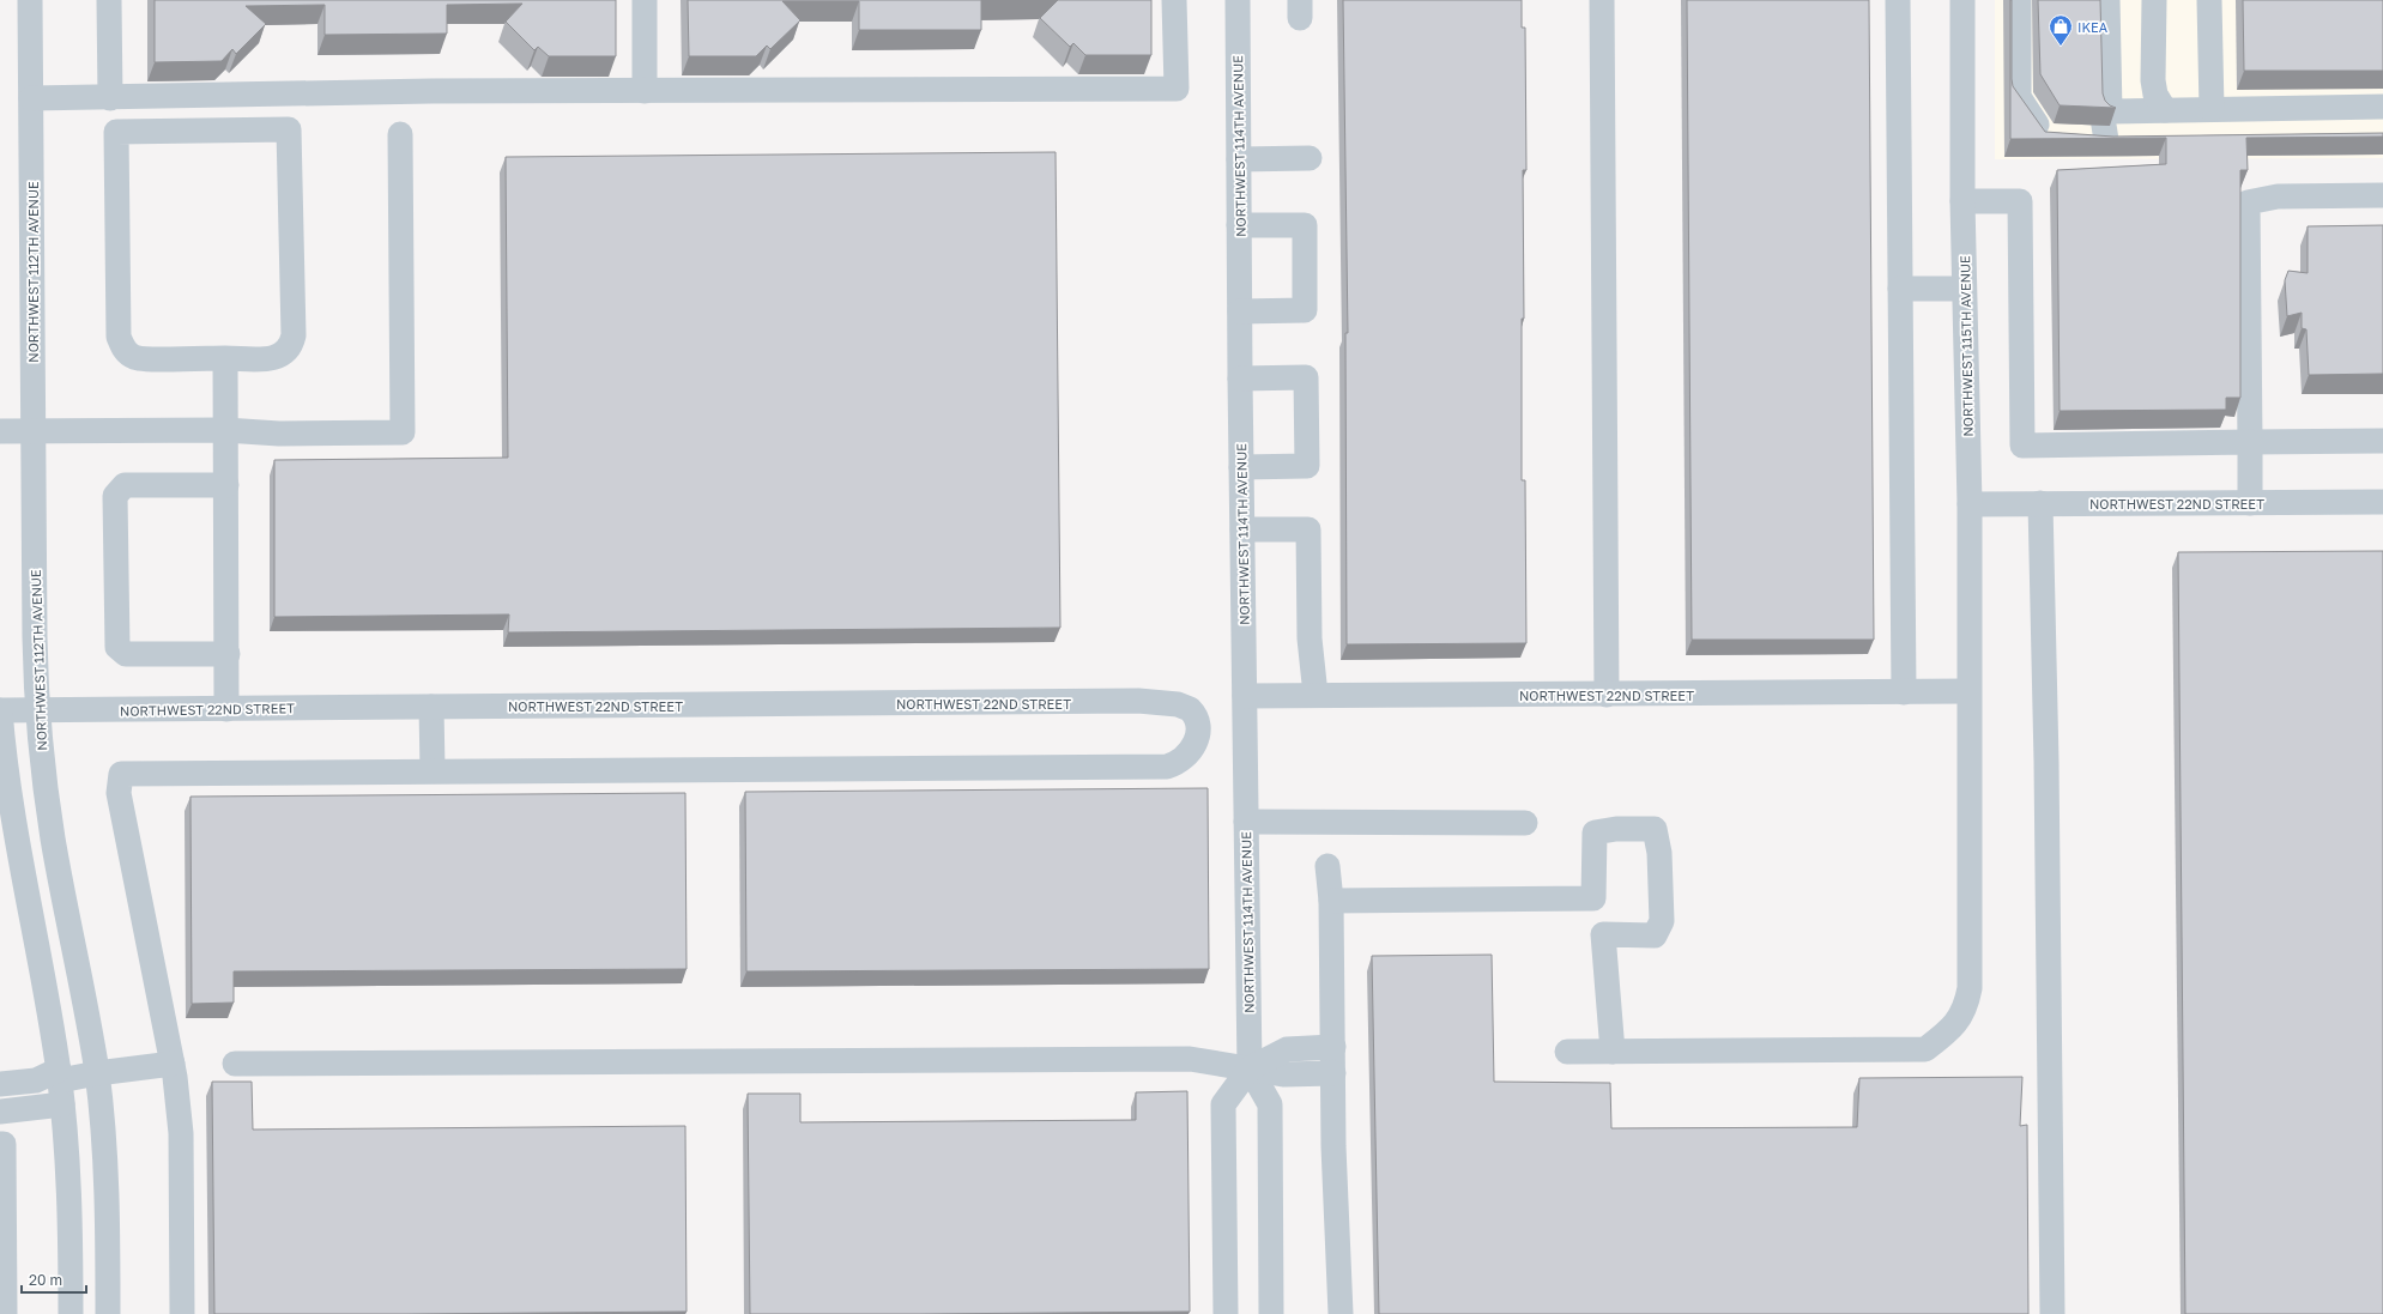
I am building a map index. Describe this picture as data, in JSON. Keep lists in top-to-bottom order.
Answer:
{
  "streets": {
    "street": [
      "NORTHWEST 114TH AVENUE",
      "NORTHWEST 112TH AVENUE",
      "NORTHWEST 115TH AVENUE",
      "NORTHWEST 22ND STREET"
    ]
  },
  "crossings": [
    ["NORTHWEST 114TH AVENUE", "NORTHWEST 22ND STREET"],
    ["NORTHWEST 112TH AVENUE", "NORTHWEST 22ND STREET"],
    ["NORTHWEST 115TH AVENUE", "NORTHWEST 22ND STREET"]
  ],
  "places": {
    "shop": ["IKEA"]
  },
  "scale_bar": "20 m"
}
